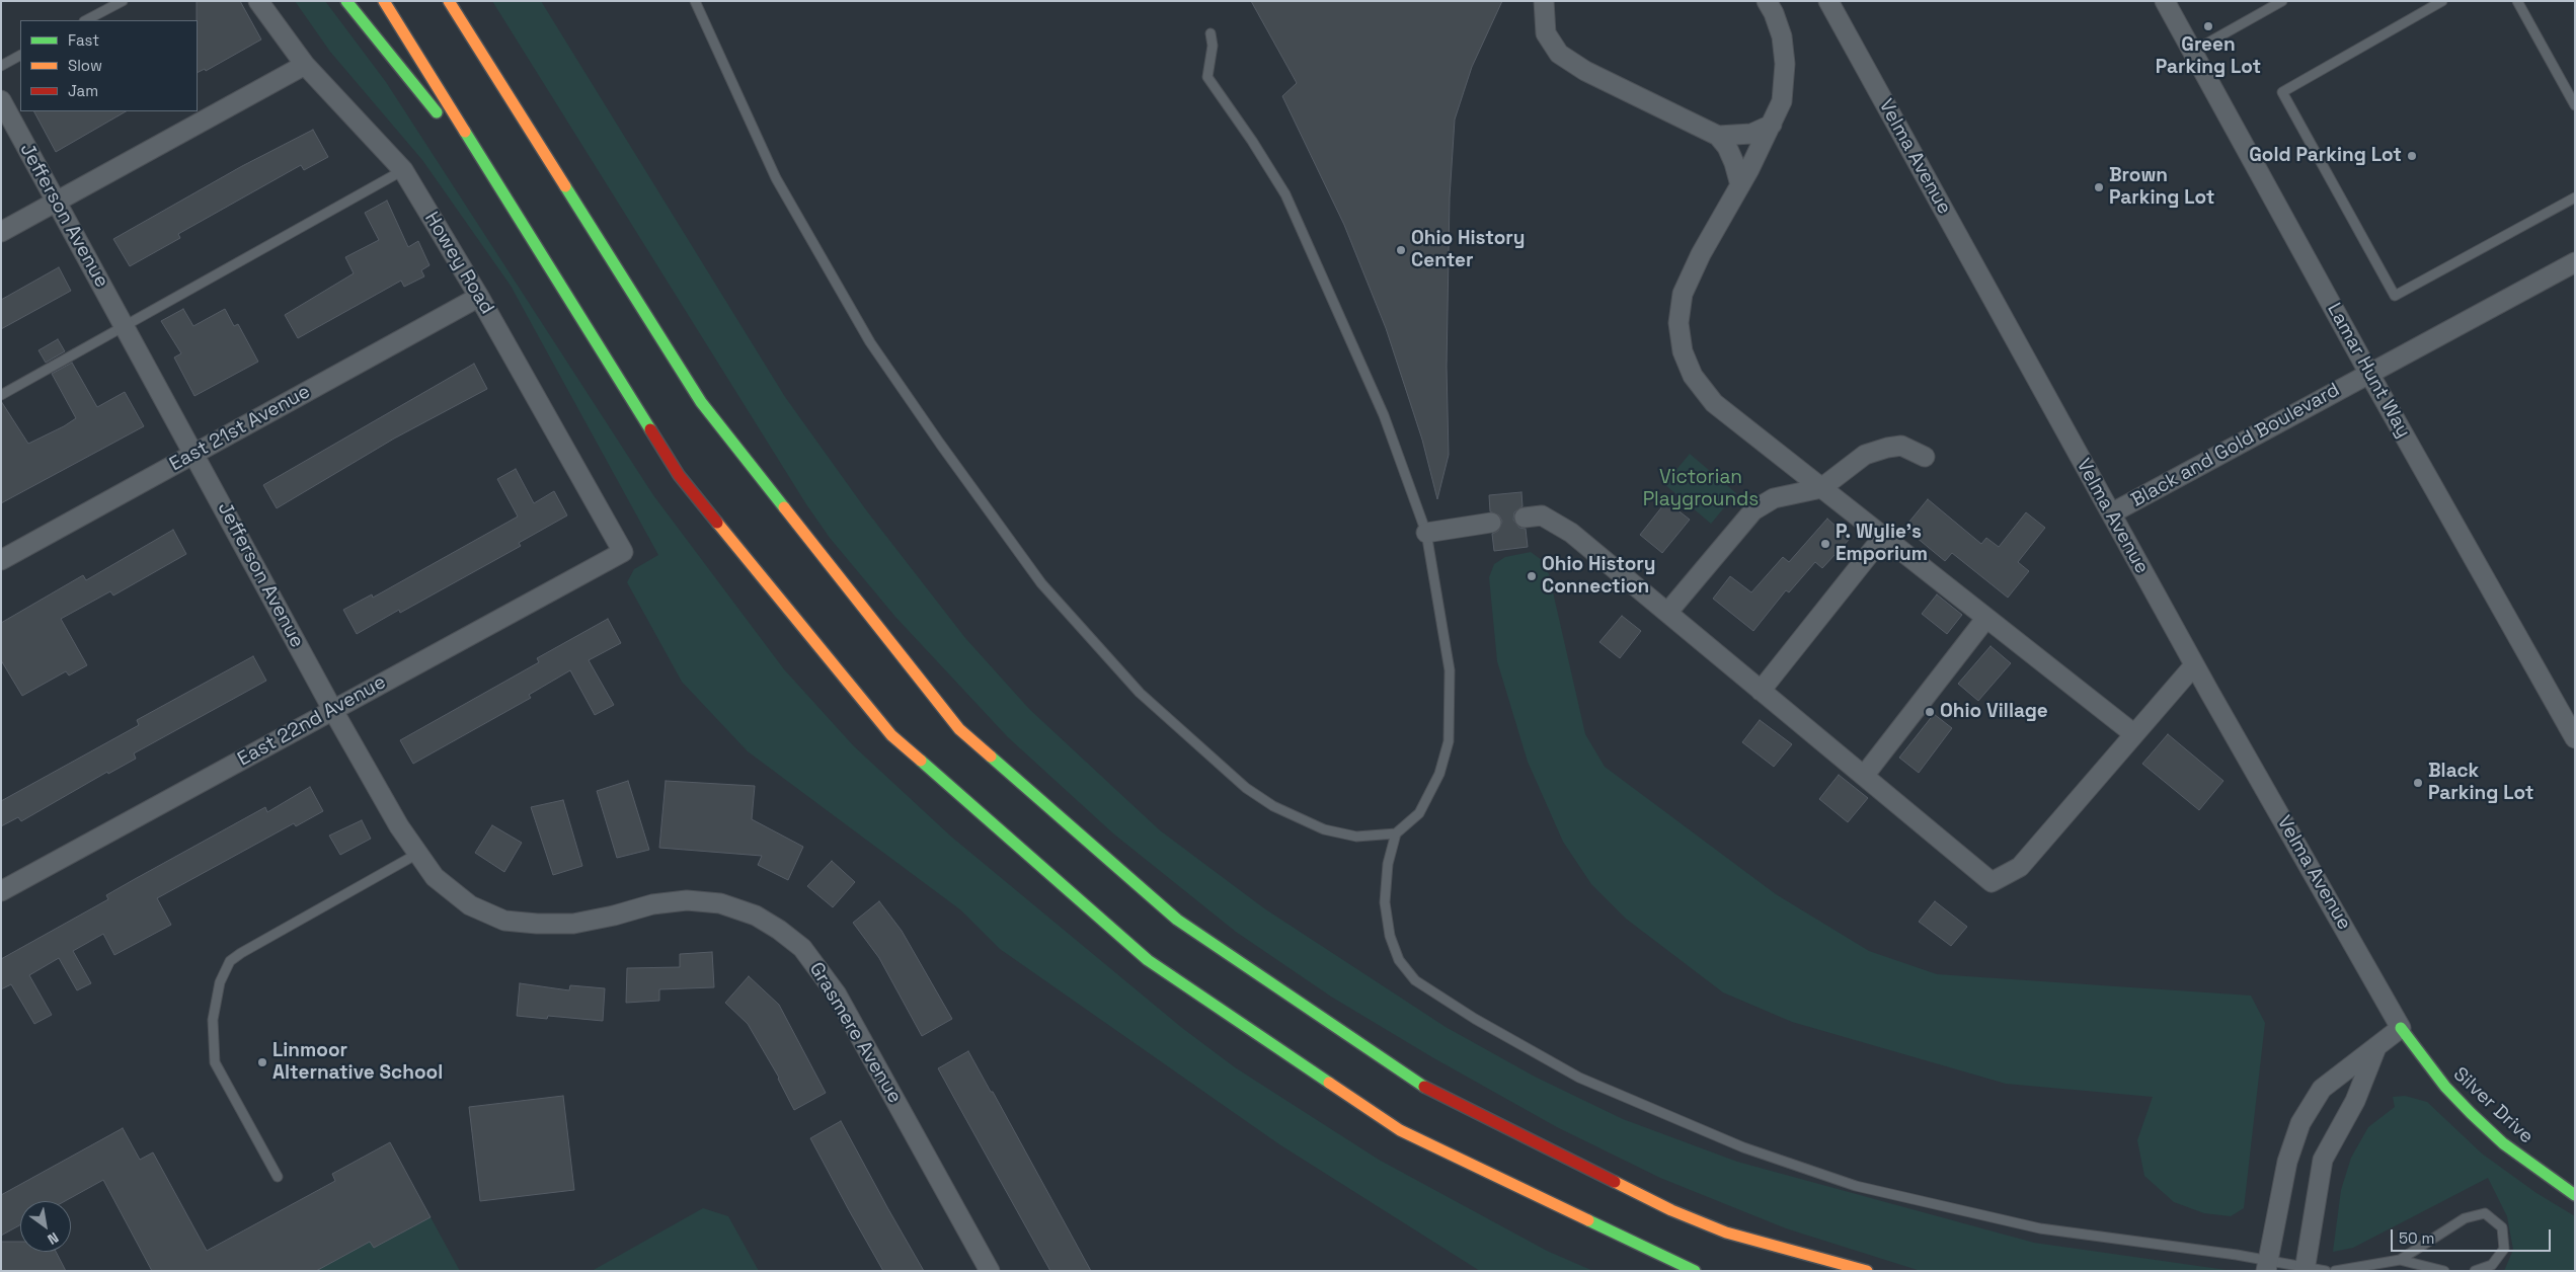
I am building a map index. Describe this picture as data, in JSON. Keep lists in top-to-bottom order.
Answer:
{
  "streets": {
    "main road": ["Silver Drive"],
    "street": [
      "Velma Avenue",
      "Jefferson Avenue",
      "Howey Road",
      "Lamar Hunt Way",
      "East 21st Avenue",
      "Black and Gold Boulevard",
      "East 22nd Avenue",
      "Grasmere Avenue"
    ]
  },
  "crossings": [
    ["Velma Avenue", "Black and Gold Boulevard"],
    ["Velma Avenue", "Silver Drive"],
    ["Jefferson Avenue", "East 21st Avenue"],
    ["Jefferson Avenue", "East 22nd Avenue"],
    ["Jefferson Avenue", "Grasmere Avenue"],
    ["Howey Road", "East 21st Avenue"],
    ["Howey Road", "East 22nd Avenue"],
    ["Lamar Hunt Way", "Black and Gold Boulevard"]
  ],
  "parks": ["Victorian Playgrounds"],
  "places": [
    "Green Parking Lot",
    "Gold Parking Lot",
    "Brown Parking Lot",
    "Ohio History Center",
    "P. Wylie's Emporium",
    "Ohio History Connection",
    "Ohio Village",
    "Black Parking Lot",
    "Linmoor Alternative School"
  ],
  "legend": ["Fast", "Slow", "Jam"],
  "scale_bar": "50 m",
  "north": "bottom right"
}
